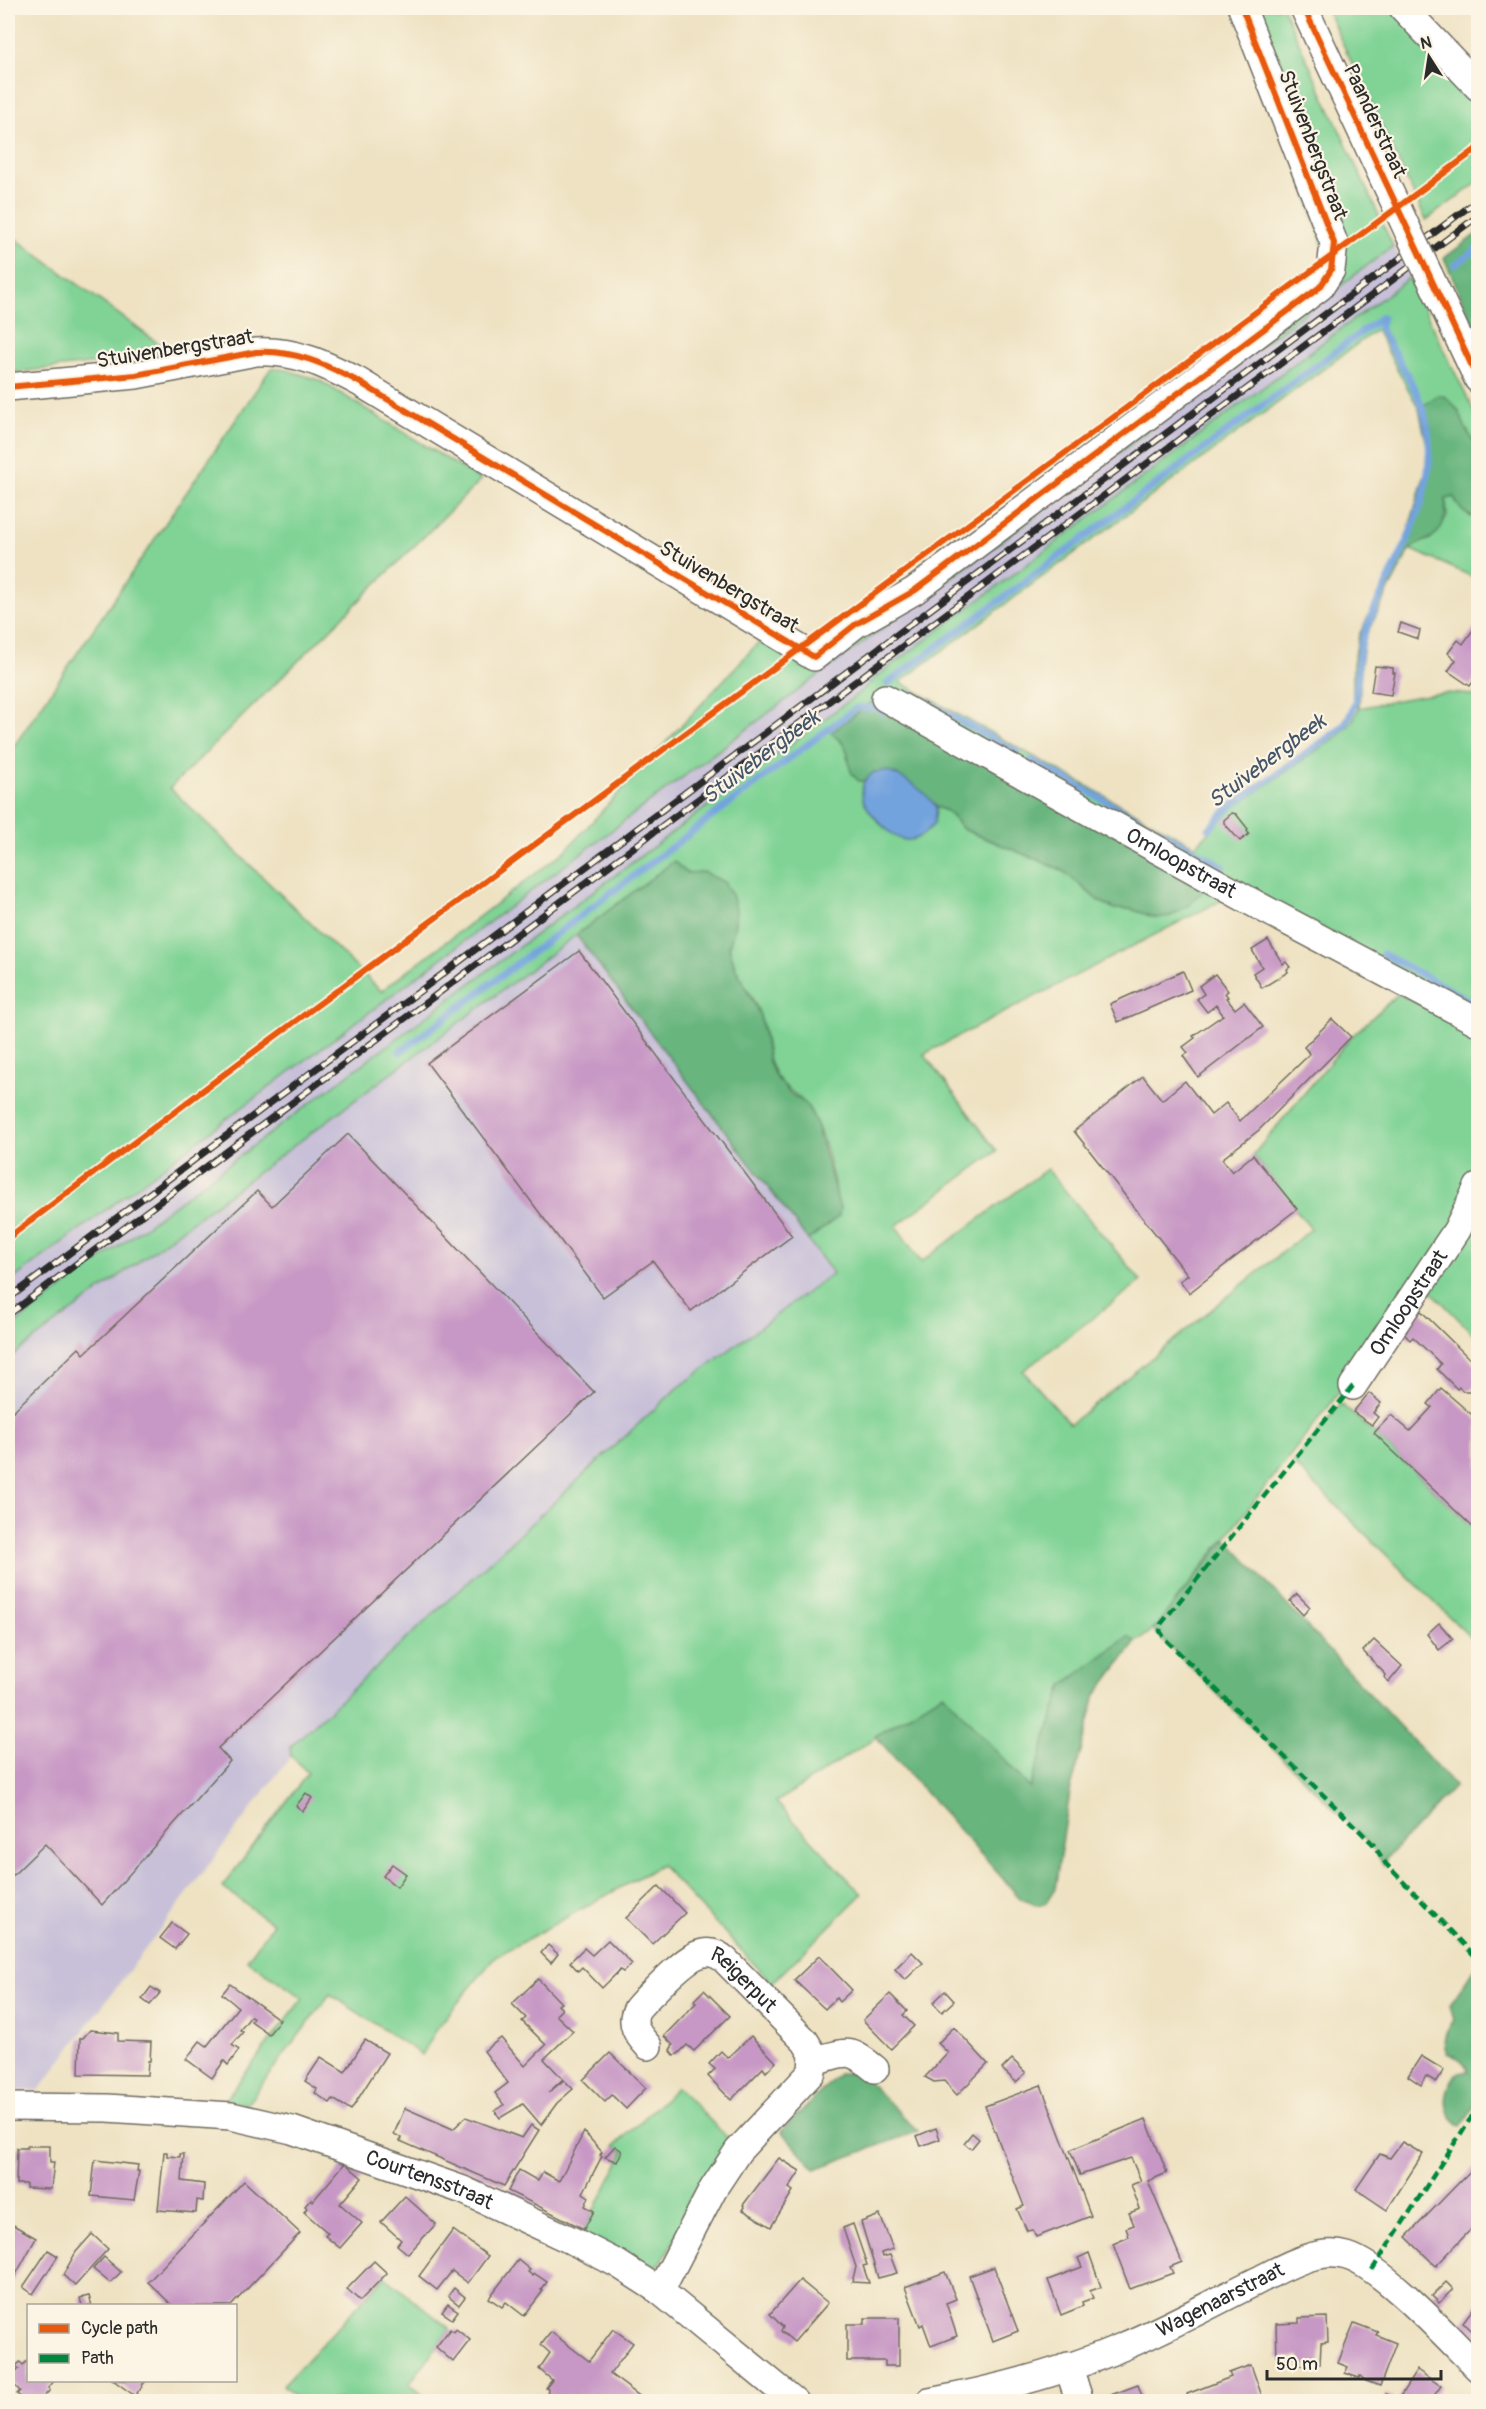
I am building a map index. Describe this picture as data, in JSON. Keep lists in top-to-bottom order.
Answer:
{
  "streets": {
    "street": [
      "Paanderstraat",
      "Stuivenbergstraat",
      "Omloopstraat",
      "Reigerput",
      "Courtensstraat",
      "Wagenaarstraat"
    ]
  },
  "water": ["Stuivebergbeek"],
  "legend": ["Cycle path", "Path"],
  "scale_bar": "50 m",
  "north": "top"
}
